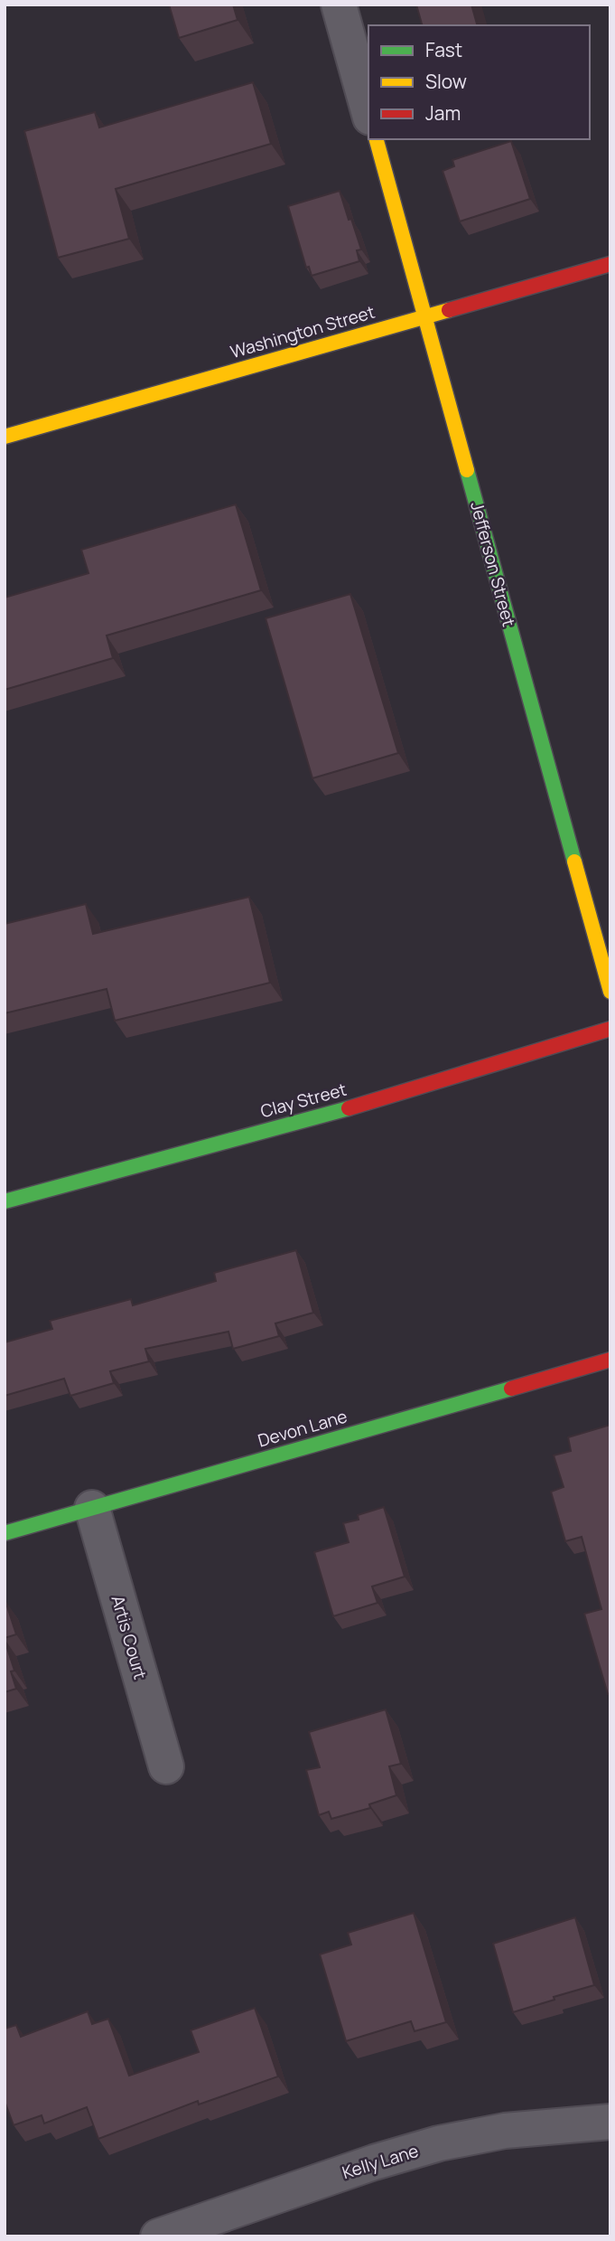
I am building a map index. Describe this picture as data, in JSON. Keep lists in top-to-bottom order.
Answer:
{
  "streets": {
    "street": [
      "Washington Street",
      "Jefferson Street",
      "Clay Street",
      "Devon Lane",
      "Artis Court",
      "Kelly Lane"
    ]
  },
  "crossings": [
    ["Washington Street", "Jefferson Street"],
    ["Devon Lane", "Artis Court"]
  ],
  "legend": ["Fast", "Slow", "Jam"]
}
